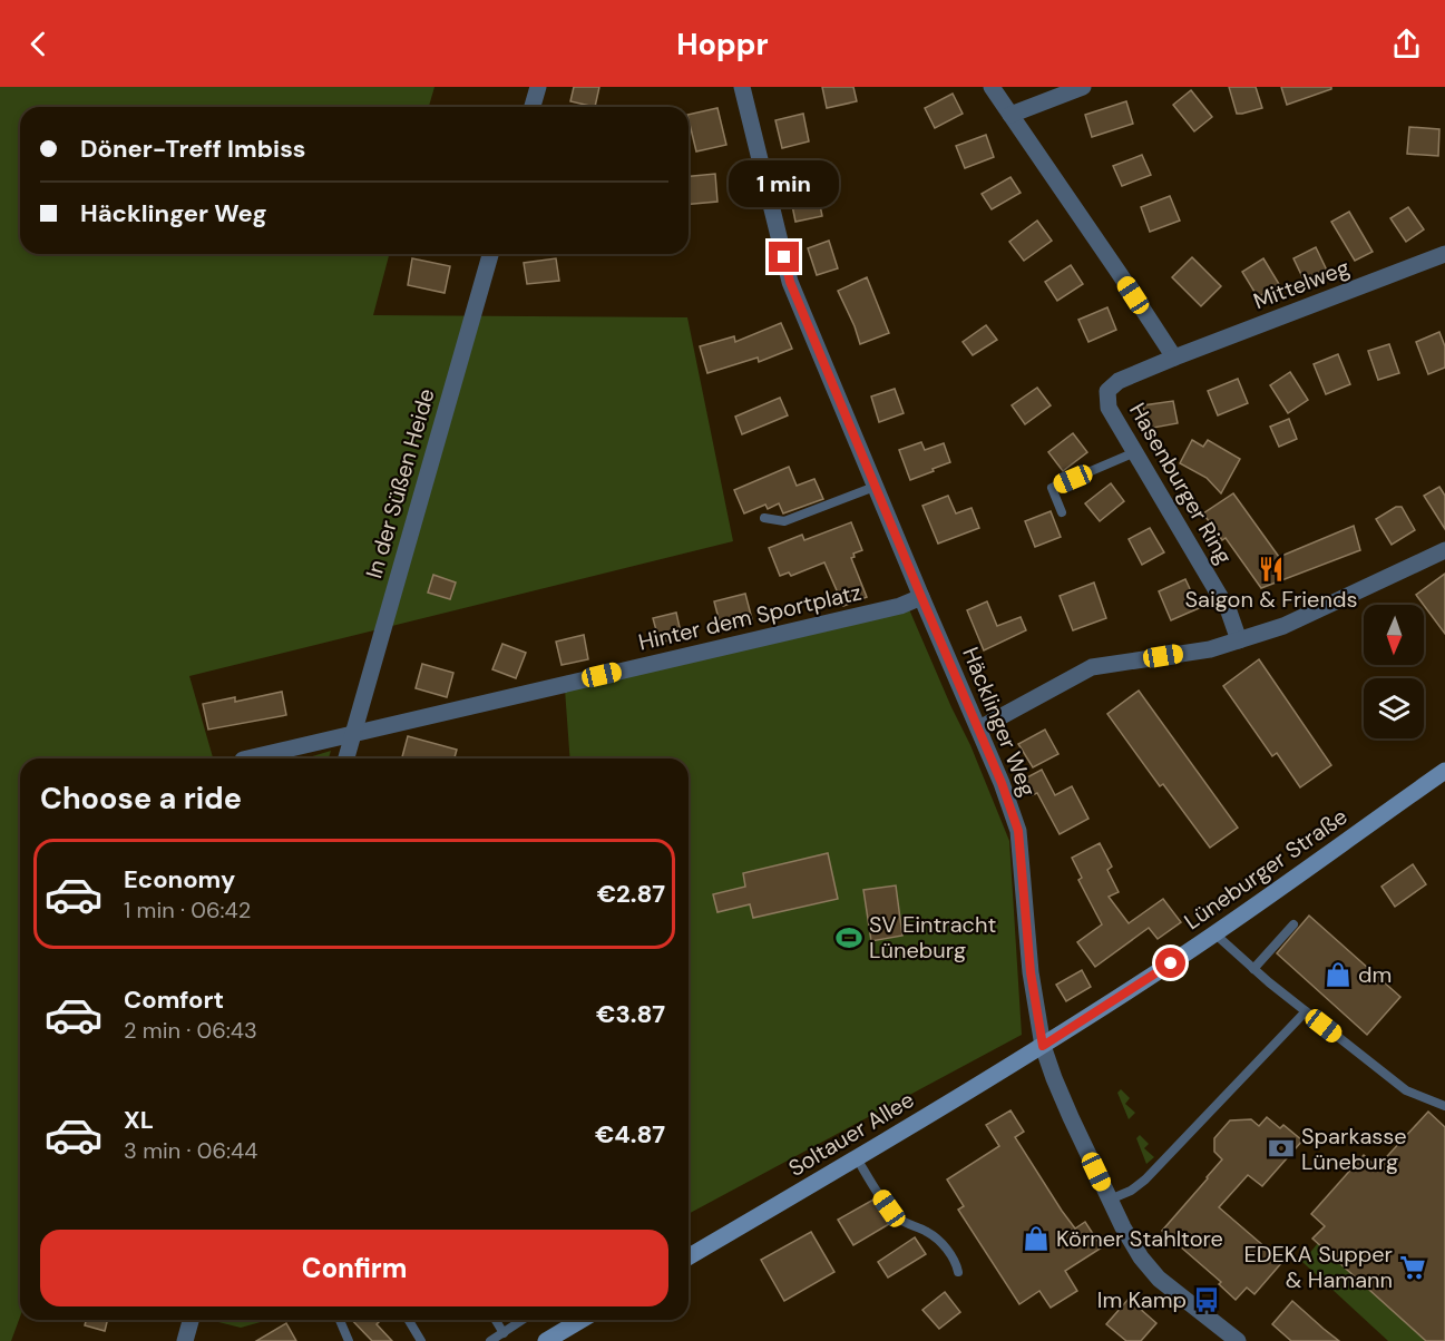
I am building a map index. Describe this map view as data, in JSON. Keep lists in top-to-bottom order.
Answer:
{
  "streets": {
    "street": [
      "Mittelweg",
      "In der Süßen Heide",
      "Hasenburger Ring",
      "Hinter dem Sportplatz",
      "Häcklinger Weg",
      "Lüneburger Straße",
      "Soltauer Allee"
    ]
  },
  "crossings": [
    ["Mittelweg", "Hasenburger Ring"],
    ["In der Süßen Heide", "Hinter dem Sportplatz"],
    ["Hinter dem Sportplatz", "Häcklinger Weg"],
    ["Häcklinger Weg", "Lüneburger Straße"],
    ["Häcklinger Weg", "Soltauer Allee"],
    ["Lüneburger Straße", "Soltauer Allee"]
  ],
  "places": {
    "restaurant": ["Saigon & Friends"],
    "sports": ["SV Eintracht Lüneburg"],
    "shop": ["dm", "Körner Stahltore"],
    "bank": ["Sparkasse Lüneburg"],
    "supermarket": ["EDEKA Supper & Hamann"],
    "bus stop": ["Im Kamp"]
  },
  "north": "bottom",
  "page": {
    "header": "Hoppr",
    "banner": ["Döner-Treff Imbiss", "Häcklinger Weg"],
    "bubble": "1 min",
    "heading": "Choose a ride",
    "list": [
      {
        "name": "Economy",
        "note": "1 min · 06:42",
        "value": "€2.87"
      },
      {
        "name": "Comfort",
        "note": "2 min · 06:43",
        "value": "€3.87"
      },
      {
        "name": "XL",
        "note": "3 min · 06:44",
        "value": "€4.87"
      }
    ],
    "buttons": "Confirm"
  }
}
